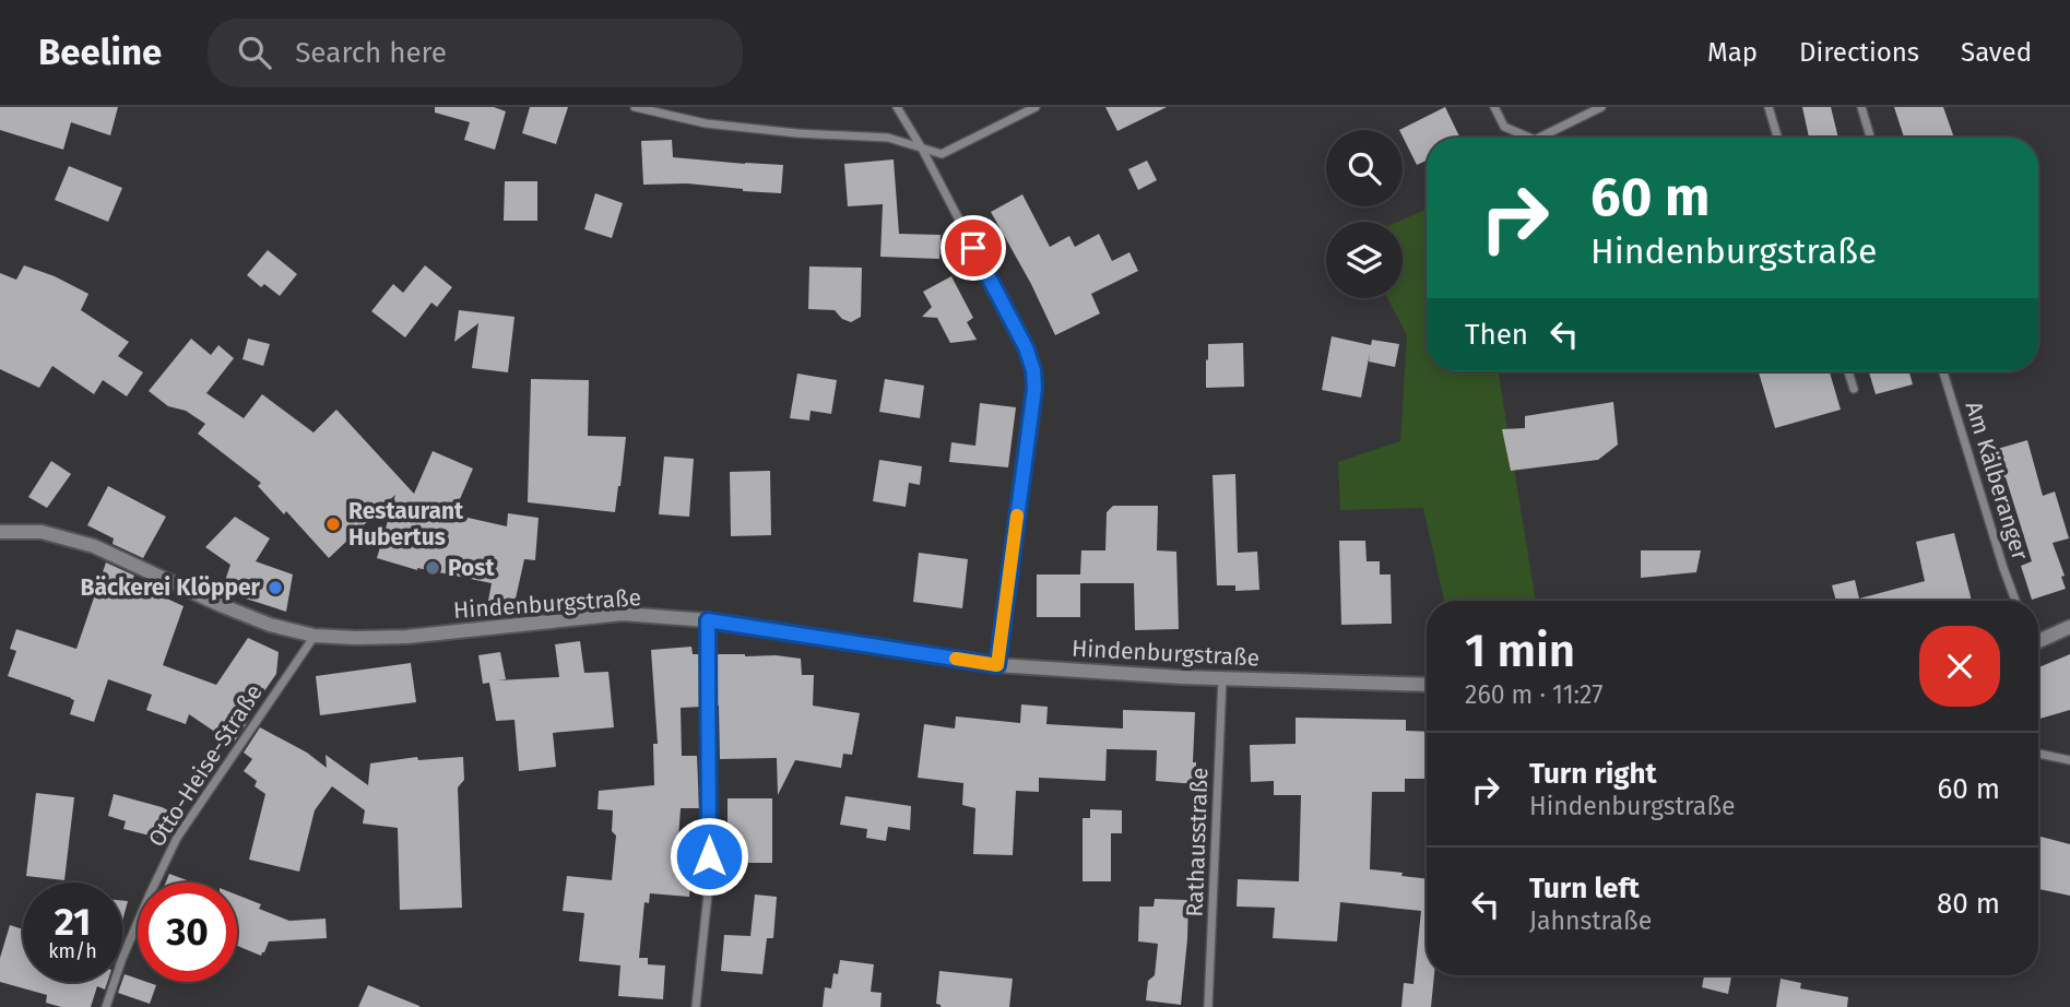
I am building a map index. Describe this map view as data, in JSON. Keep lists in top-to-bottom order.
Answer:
{
  "streets": {
    "street": [
      "Am Kälberanger",
      "Hindenburgstraße",
      "Otto-Heise-Straße",
      "Rathausstraße"
    ]
  },
  "crossings": [
    ["Hindenburgstraße", "Otto-Heise-Straße"],
    ["Hindenburgstraße", "Rathausstraße"]
  ],
  "places": ["Restaurant Hubertus", "Post", "Bäckerei Klöpper"],
  "page": {
    "header": "Beeline",
    "search": "Search here",
    "nav": ["Map", "Directions", "Saved"],
    "turn": ["60 m", "Hindenburgstraße"],
    "then": "Then",
    "heading": ["1 min", "260 m · 11:27"],
    "list": [
      {
        "name": "Turn right",
        "note": "Hindenburgstraße",
        "value": "60 m"
      },
      {
        "name": "Turn left",
        "note": "Jahnstraße",
        "value": "80 m"
      }
    ],
    "speed": "21 km/h",
    "limit": "30"
  }
}
